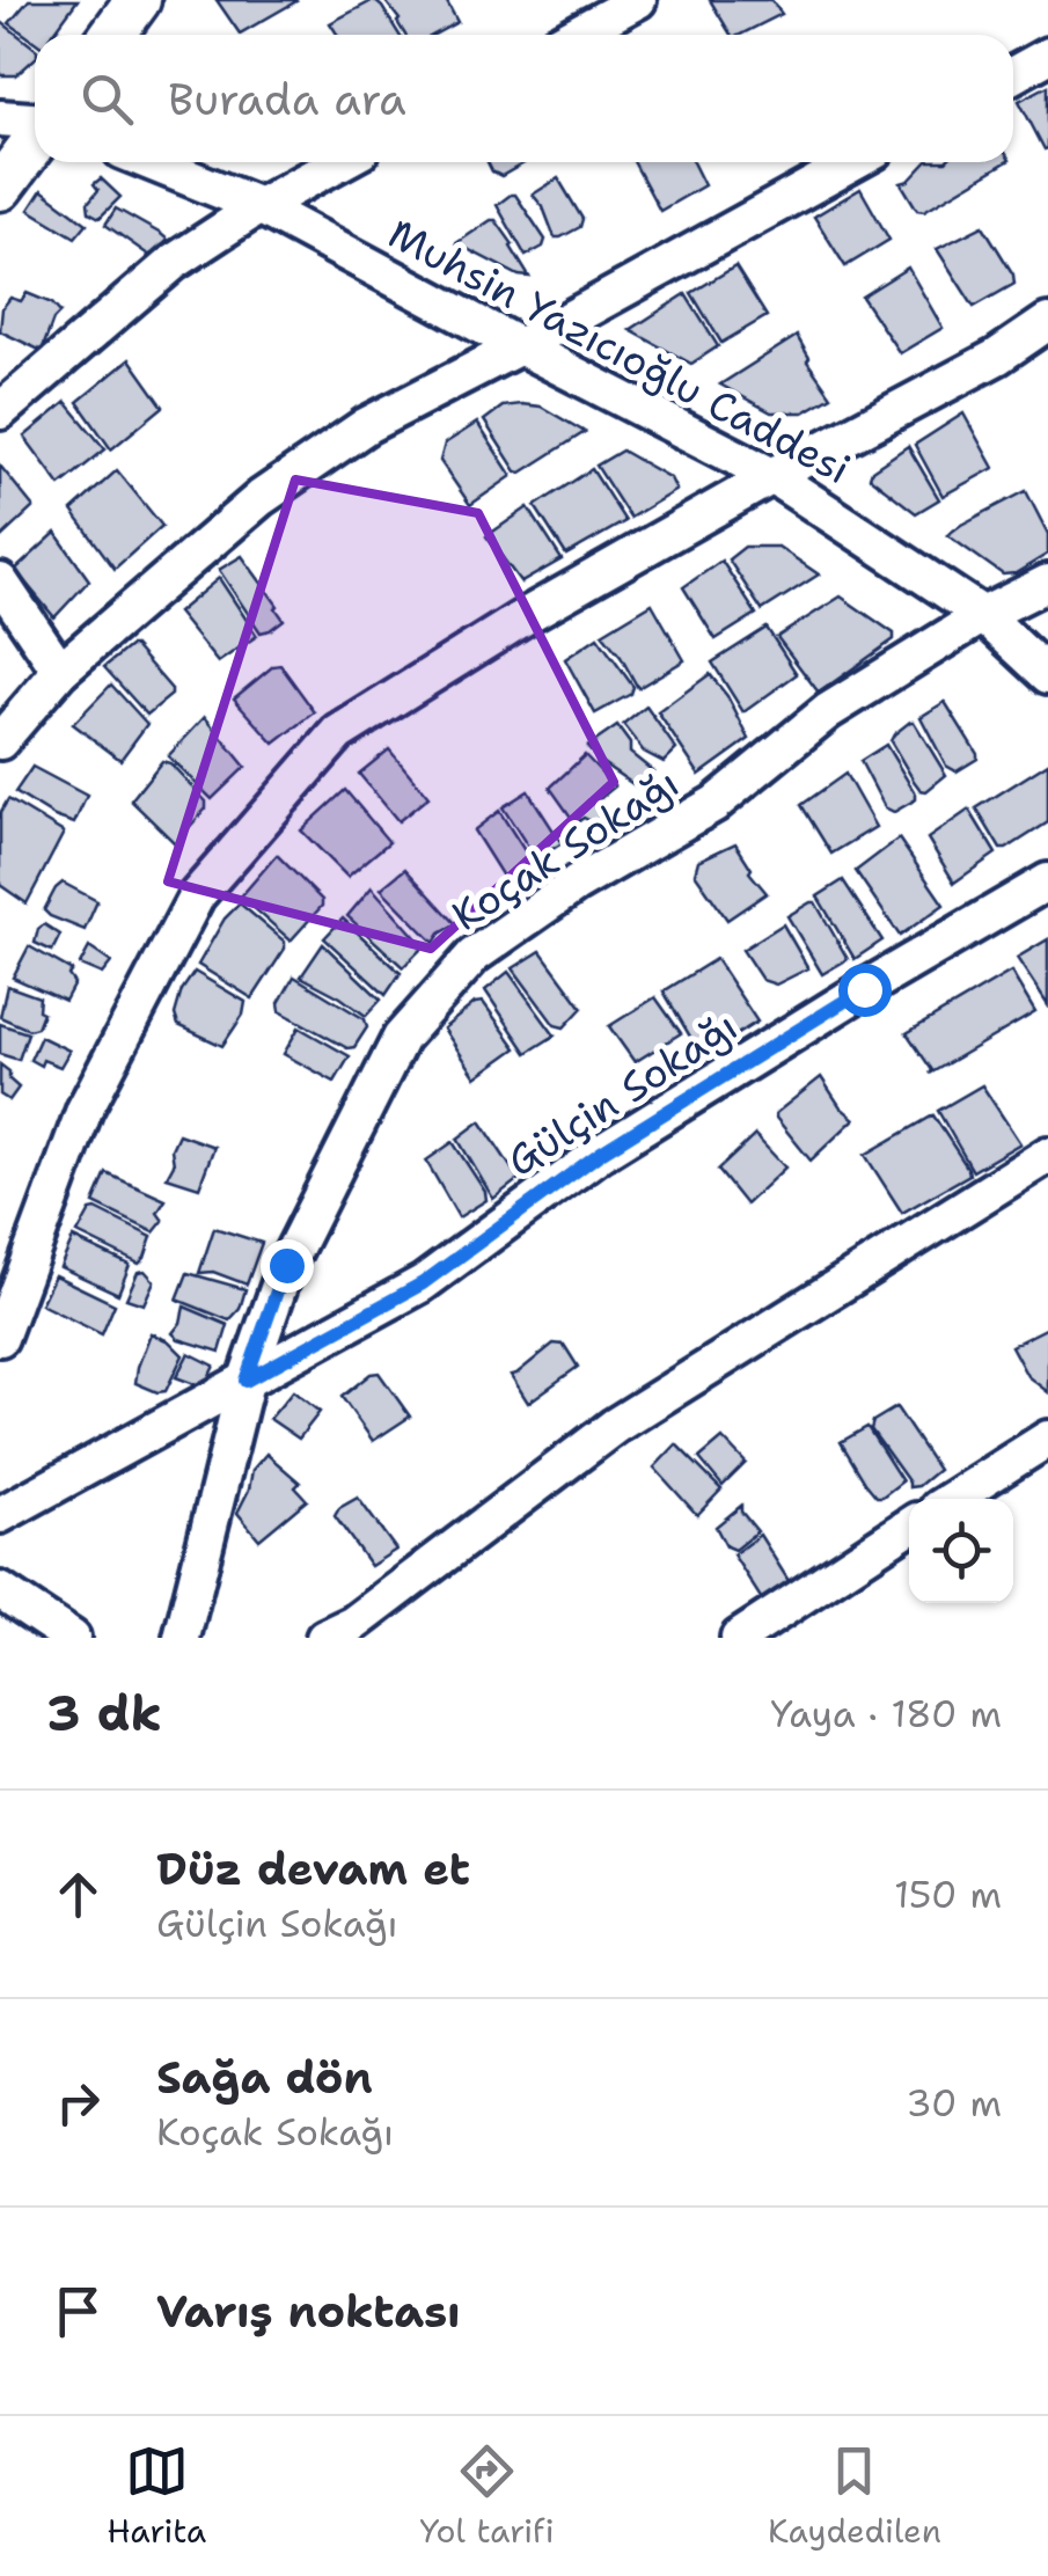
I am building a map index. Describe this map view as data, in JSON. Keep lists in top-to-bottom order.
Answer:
{
  "streets": {
    "street": ["Muhsin Yazıcıoğlu Caddesi", "Koçak Sokağı", "Gülçin Sokağı"]
  },
  "crossings": [
    ["Muhsin Yazıcıoğlu Caddesi", "Koçak Sokağı"],
    ["Koçak Sokağı", "Gülçin Sokağı"]
  ],
  "page": {
    "search": "Burada ara",
    "heading": ["3 dk", "Yaya · 180 m"],
    "list": [
      ["Düz devam et", "Gülçin Sokağı", "150 m"],
      ["Sağa dön", "Koçak Sokağı", "30 m"],
      "Varış noktası"
    ],
    "nav": ["Harita", "Yol tarifi", "Kaydedilen"]
  }
}
